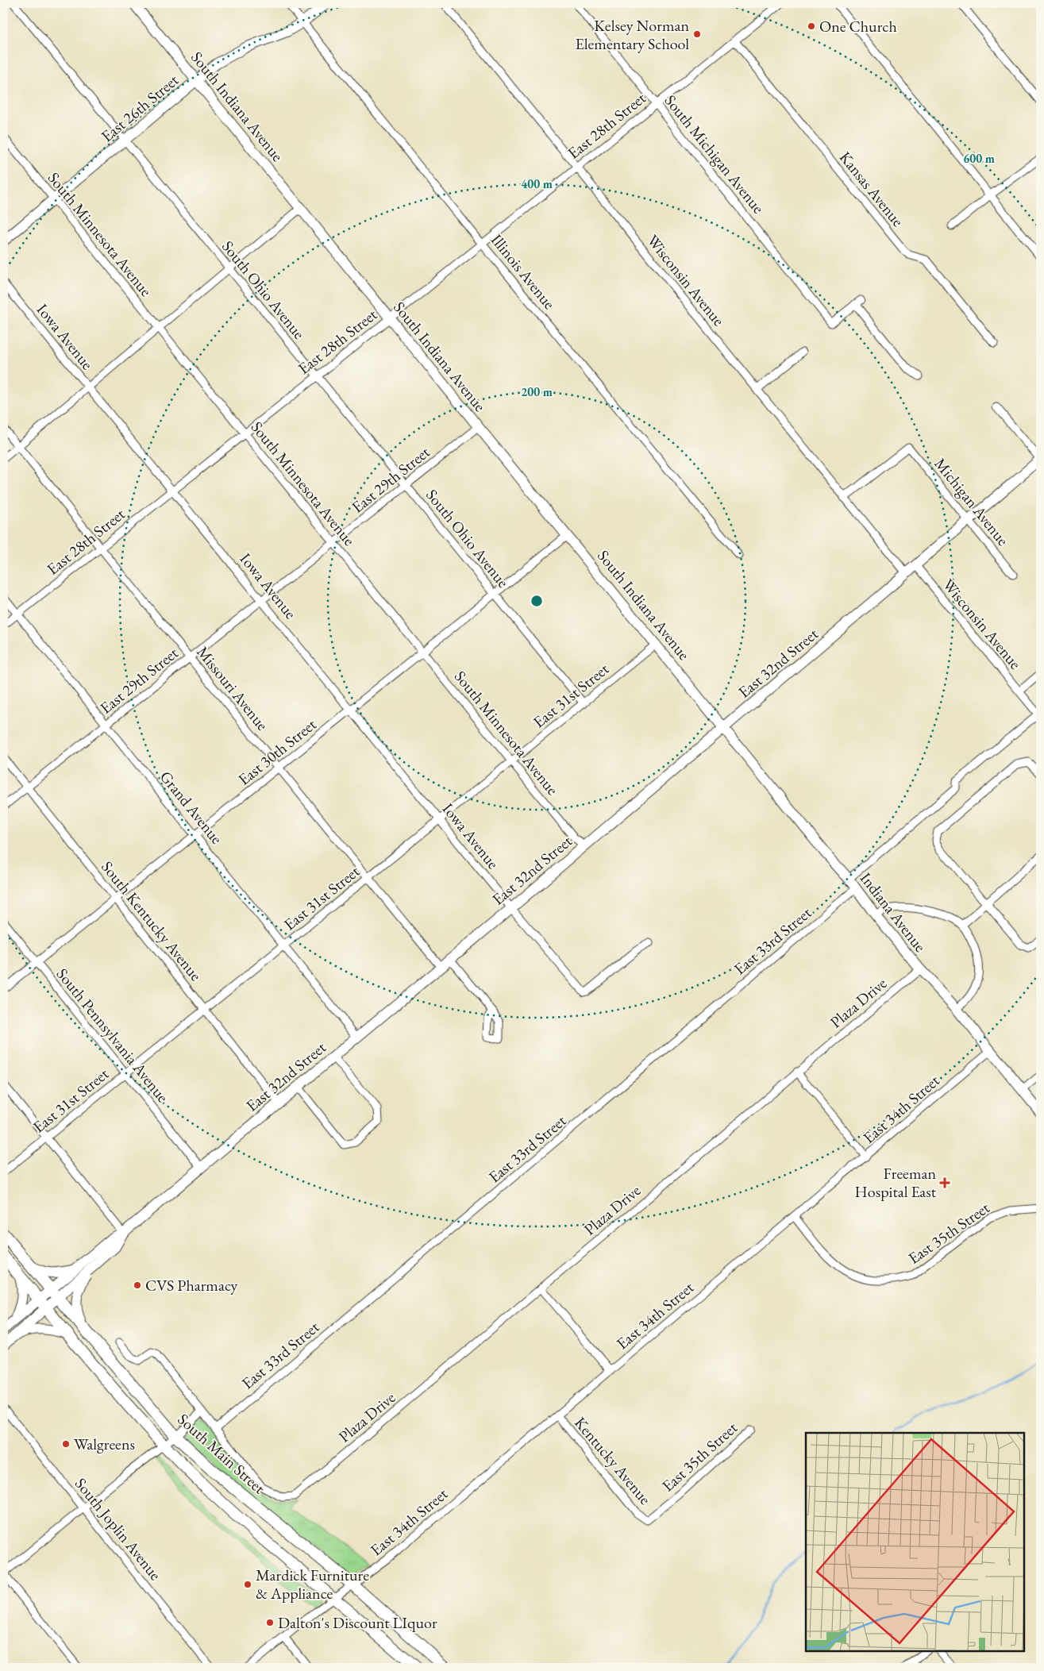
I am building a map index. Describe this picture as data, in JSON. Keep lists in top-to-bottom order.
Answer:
{
  "streets": {
    "main road": ["South Main Street"],
    "street": [
      "South Indiana Avenue",
      "East 26th Street",
      "East 28th Street",
      "South Michigan Avenue",
      "Kansas Avenue",
      "South Minnesota Avenue",
      "Illinois Avenue",
      "Wisconsin Avenue",
      "South Ohio Avenue",
      "Iowa Avenue",
      "East 29th Street",
      "Michigan Avenue",
      "East 32nd Street",
      "Missouri Avenue",
      "East 31st Street",
      "East 30th Street",
      "Grand Avenue",
      "Indiana Avenue",
      "South Kentucky Avenue",
      "East 33rd Street",
      "Plaza Drive",
      "South Pennsylvania Avenue",
      "East 34th Street",
      "East 35th Street",
      "Kentucky Avenue",
      "South Joplin Avenue"
    ]
  },
  "crossings": [
    ["South Indiana Avenue", "East 26th Street"],
    ["South Indiana Avenue", "East 28th Street"],
    ["South Indiana Avenue", "East 29th Street"],
    ["South Indiana Avenue", "East 32nd Street"],
    ["South Indiana Avenue", "East 31st Street"],
    ["South Indiana Avenue", "East 30th Street"],
    ["South Indiana Avenue", "Indiana Avenue"],
    ["East 26th Street", "South Minnesota Avenue"],
    ["East 26th Street", "Illinois Avenue"],
    ["East 26th Street", "South Ohio Avenue"],
    ["East 28th Street", "South Michigan Avenue"],
    ["East 28th Street", "Kansas Avenue"],
    ["East 28th Street", "South Minnesota Avenue"],
    ["East 28th Street", "Illinois Avenue"],
    ["East 28th Street", "Wisconsin Avenue"],
    ["East 28th Street", "South Ohio Avenue"],
    ["East 28th Street", "Iowa Avenue"],
    ["East 28th Street", "Missouri Avenue"],
    ["East 28th Street", "Grand Avenue"],
    ["South Minnesota Avenue", "East 29th Street"],
    ["South Minnesota Avenue", "East 32nd Street"],
    ["South Minnesota Avenue", "East 31st Street"],
    ["South Minnesota Avenue", "East 30th Street"],
    ["Wisconsin Avenue", "Michigan Avenue"],
    ["Wisconsin Avenue", "East 32nd Street"],
    ["South Ohio Avenue", "East 29th Street"],
    ["South Ohio Avenue", "East 31st Street"],
    ["South Ohio Avenue", "East 30th Street"],
    ["Iowa Avenue", "East 29th Street"],
    ["Iowa Avenue", "East 32nd Street"],
    ["Iowa Avenue", "East 31st Street"],
    ["Iowa Avenue", "East 30th Street"],
    ["East 29th Street", "Missouri Avenue"],
    ["East 29th Street", "Grand Avenue"],
    ["East 29th Street", "South Kentucky Avenue"],
    ["Michigan Avenue", "East 32nd Street"],
    ["East 32nd Street", "Missouri Avenue"],
    ["East 32nd Street", "Grand Avenue"],
    ["East 32nd Street", "Indiana Avenue"],
    ["East 32nd Street", "South Kentucky Avenue"],
    ["East 32nd Street", "South Pennsylvania Avenue"],
    ["East 32nd Street", "South Main Street"],
    ["Missouri Avenue", "East 31st Street"],
    ["Missouri Avenue", "East 30th Street"],
    ["East 31st Street", "Grand Avenue"],
    ["East 31st Street", "South Kentucky Avenue"],
    ["East 31st Street", "South Pennsylvania Avenue"],
    ["East 30th Street", "Grand Avenue"],
    ["East 30th Street", "South Kentucky Avenue"],
    ["East 30th Street", "South Pennsylvania Avenue"],
    ["Indiana Avenue", "East 33rd Street"],
    ["Indiana Avenue", "Plaza Drive"],
    ["Indiana Avenue", "East 34th Street"],
    ["East 33rd Street", "Plaza Drive"],
    ["East 34th Street", "East 35th Street"],
    ["East 34th Street", "South Main Street"],
    ["East 34th Street", "Kentucky Avenue"],
    ["East 35th Street", "Kentucky Avenue"]
  ],
  "places": {
    "other": [
      "One Church",
      "Kelsey Norman Elementary School",
      "CVS Pharmacy",
      "Walgreens",
      "Mardick Furniture & Appliance",
      "Dalton's Discount LIquor"
    ],
    "health": ["Freeman Hospital East"]
  },
  "rings": ["600 m", "400 m", "200 m"]
}
